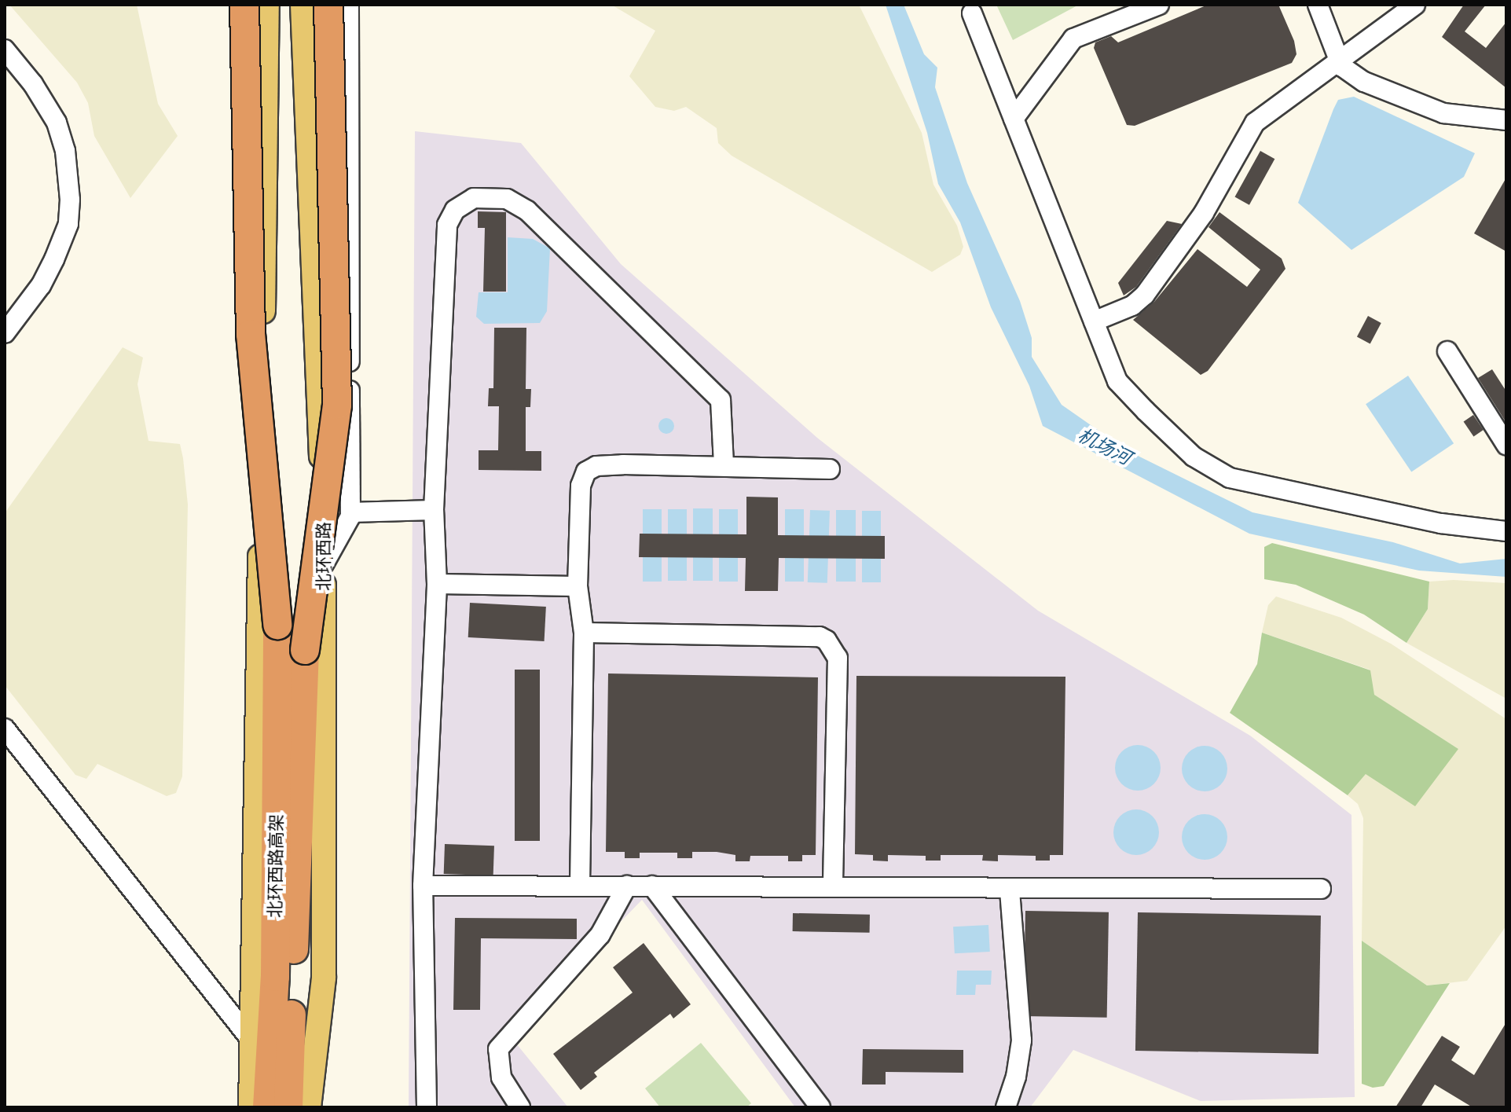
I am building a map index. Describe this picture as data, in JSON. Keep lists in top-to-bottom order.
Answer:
{
  "streets": {
    "highway": ["北环西路高架"],
    "main road": ["北环西路"]
  },
  "water": ["机场河"]
}
